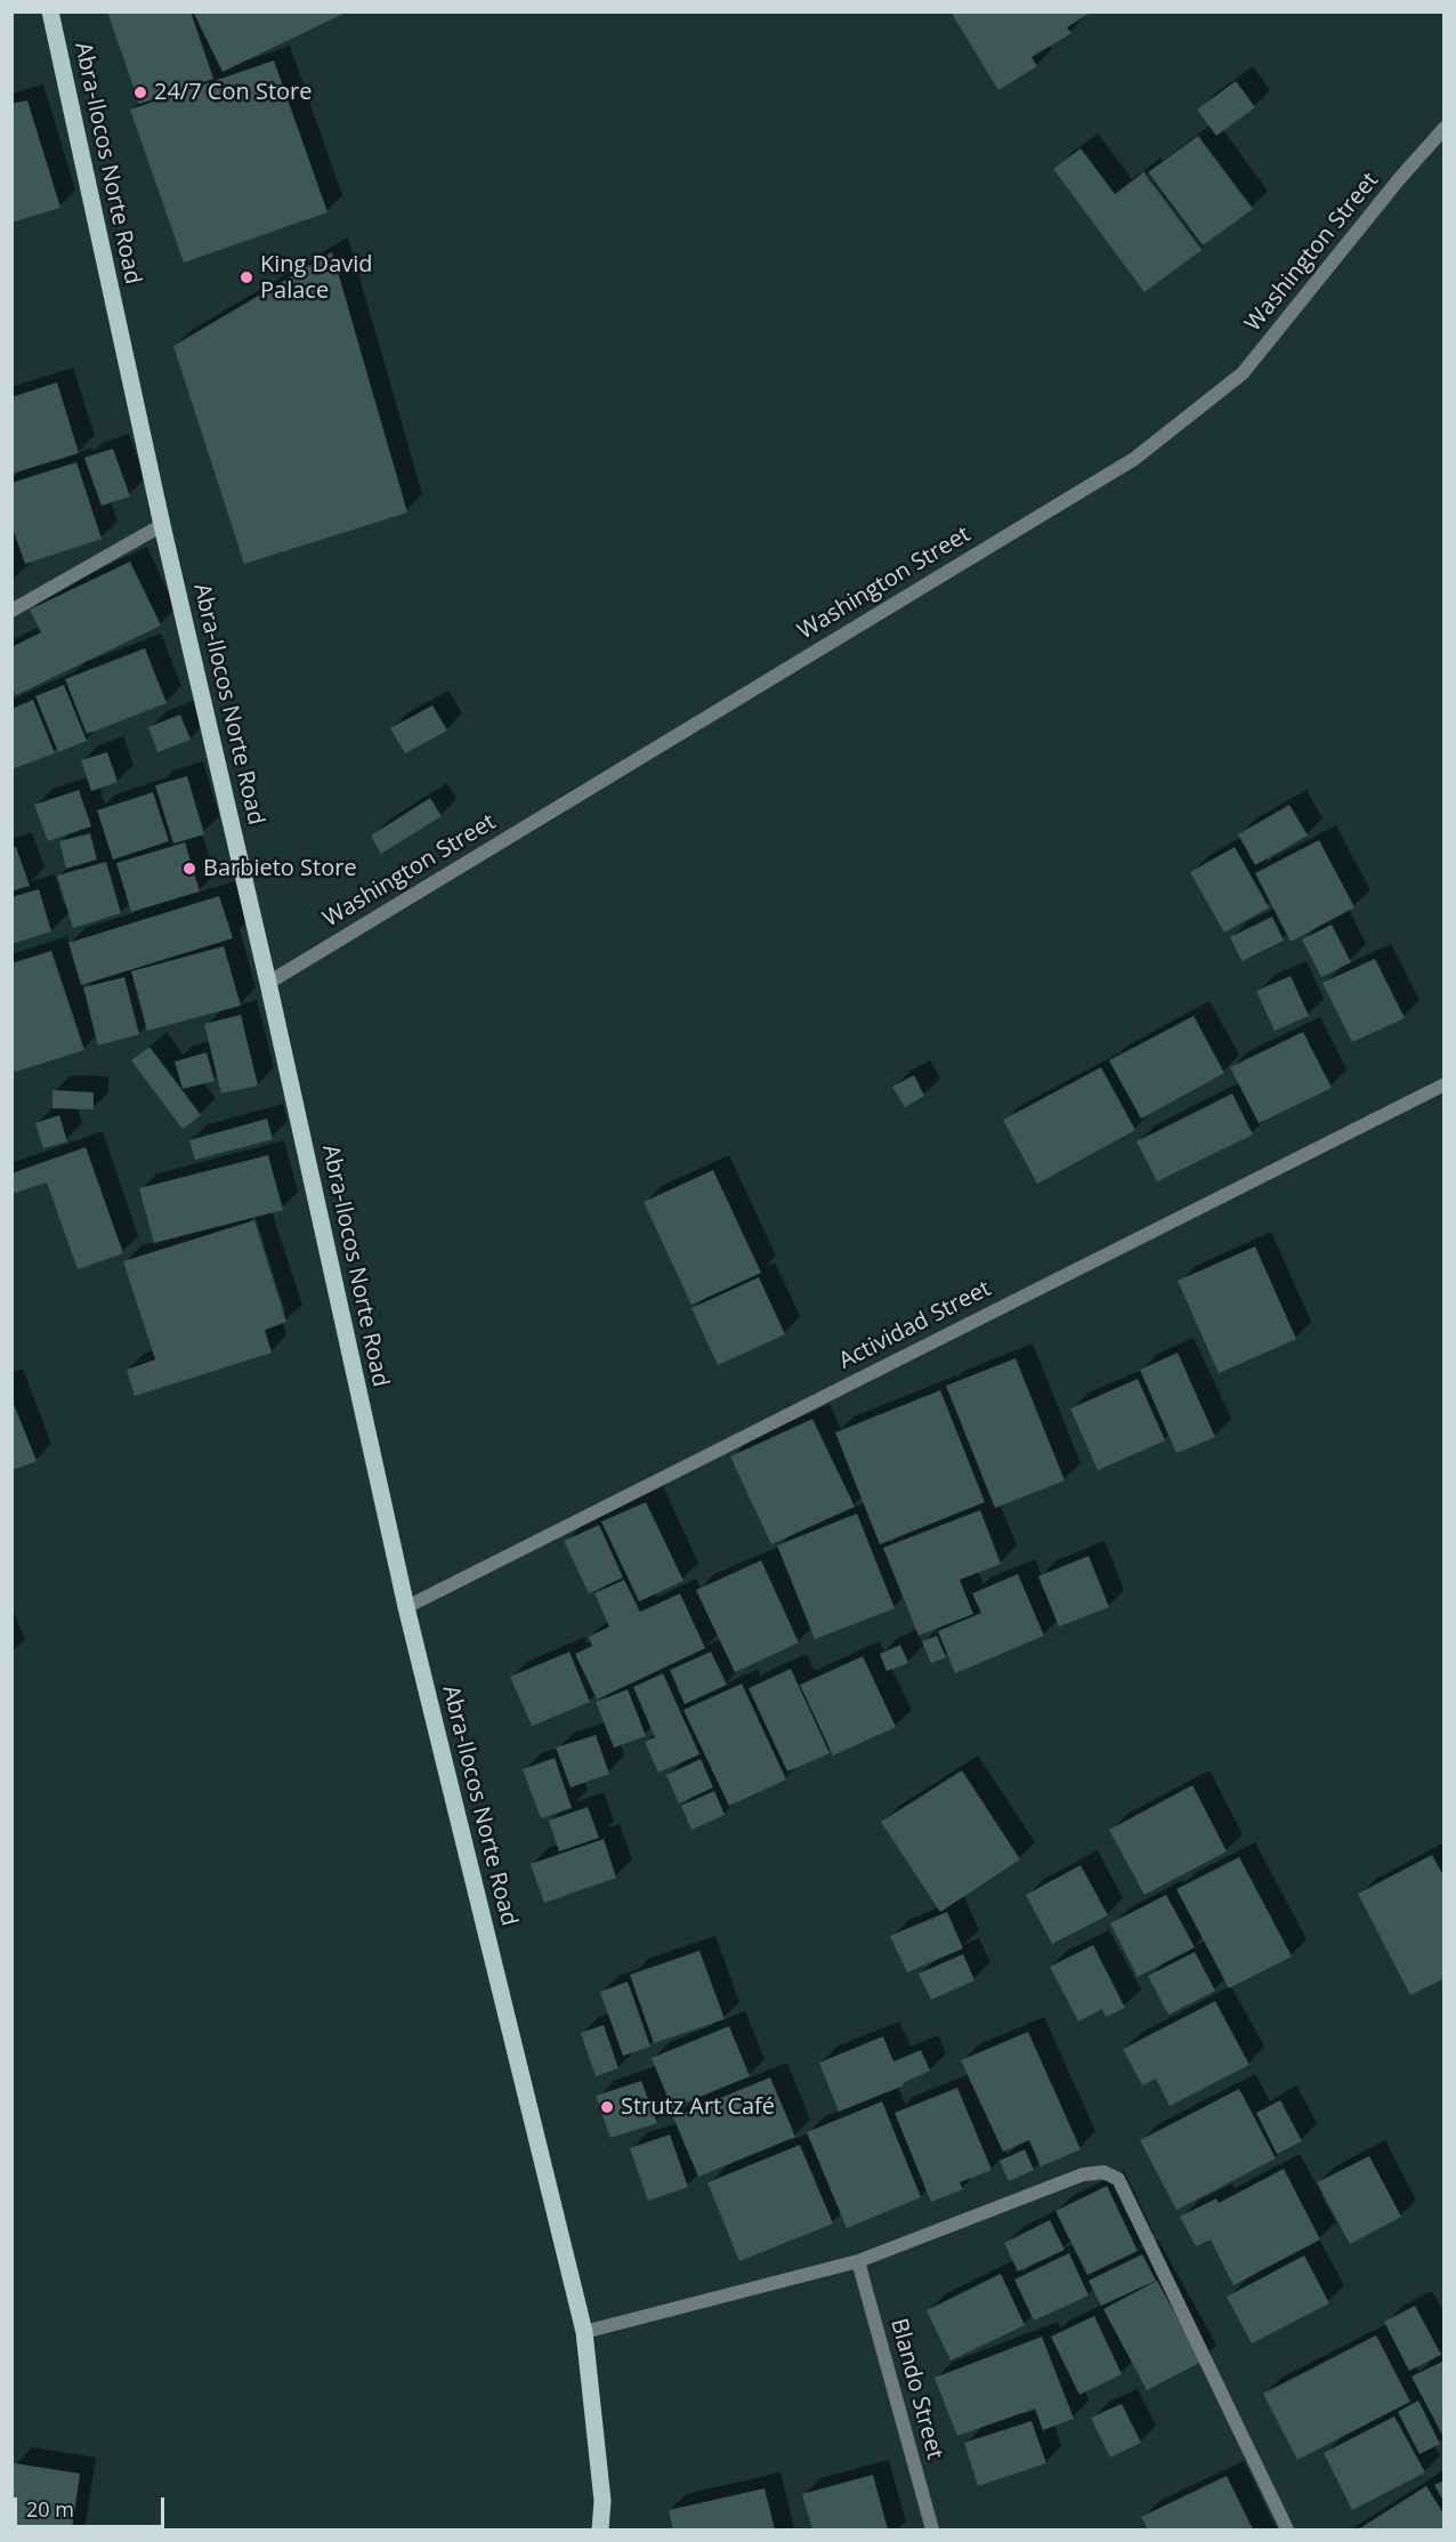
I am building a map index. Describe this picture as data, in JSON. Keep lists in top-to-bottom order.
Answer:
{
  "streets": {
    "main road": ["Abra-Ilocos Norte Road"],
    "street": ["Washington Street", "Actividad Street", "Blando Street"]
  },
  "crossings": [
    ["Abra-Ilocos Norte Road", "Washington Street"],
    ["Abra-Ilocos Norte Road", "Actividad Street"]
  ],
  "places": [
    "24/7 Con Store",
    "King David Palace",
    "Barbieto Store",
    "Strutz Art Café"
  ],
  "scale_bar": "20 m"
}
